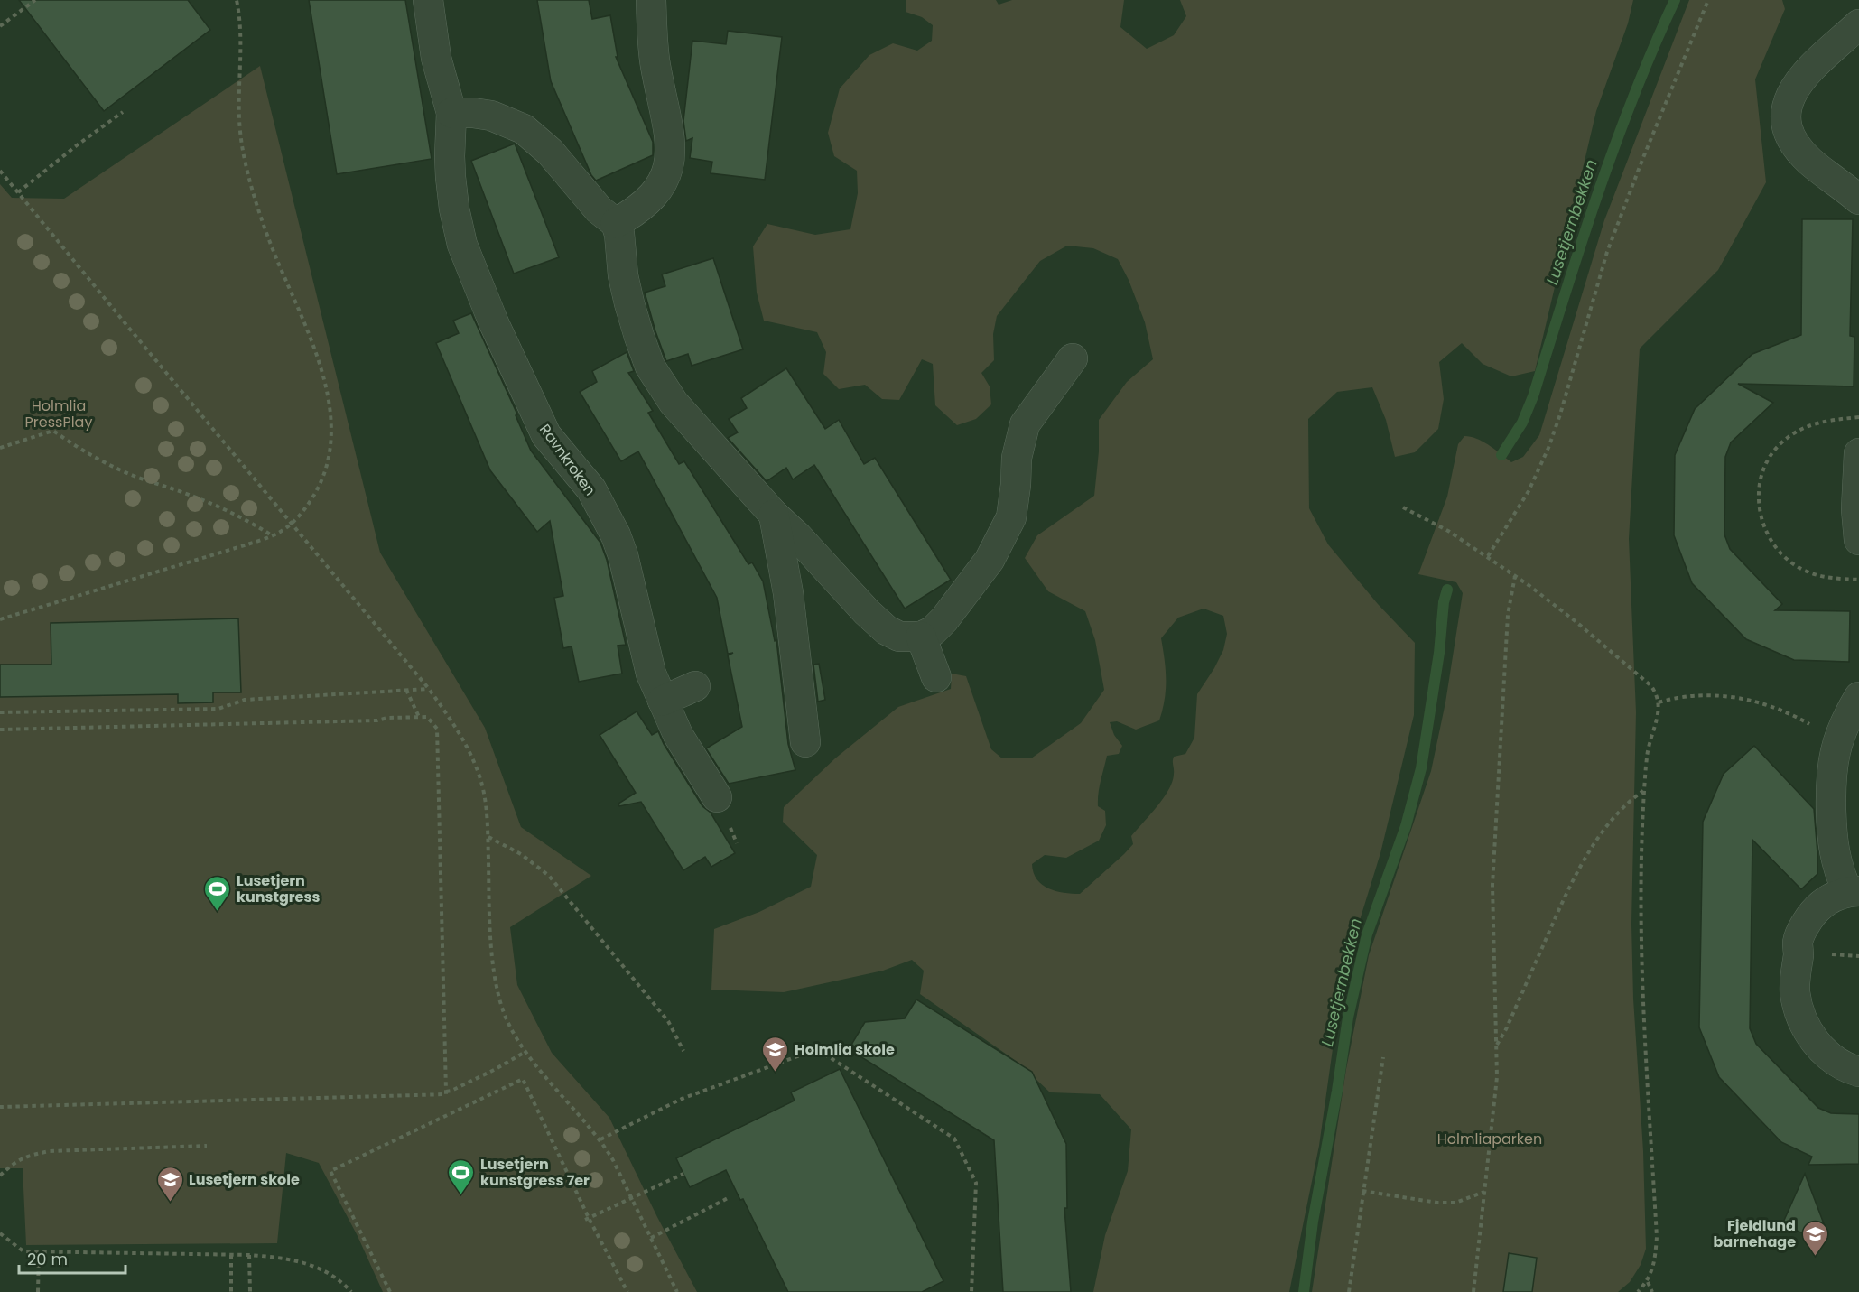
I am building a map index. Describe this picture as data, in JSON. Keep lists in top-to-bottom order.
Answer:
{
  "streets": {
    "lane": ["Ravnkroken"]
  },
  "water": ["Lusetjernbekken"],
  "parks": ["Holmlia PressPlay", "Holmliaparken"],
  "places": {
    "sports": ["Lusetjern kunstgress", "Lusetjern kunstgress 7er"],
    "school or university": ["Holmlia skole", "Lusetjern skole", "Fjeldlund barnehage"]
  },
  "scale_bar": "20 m"
}
